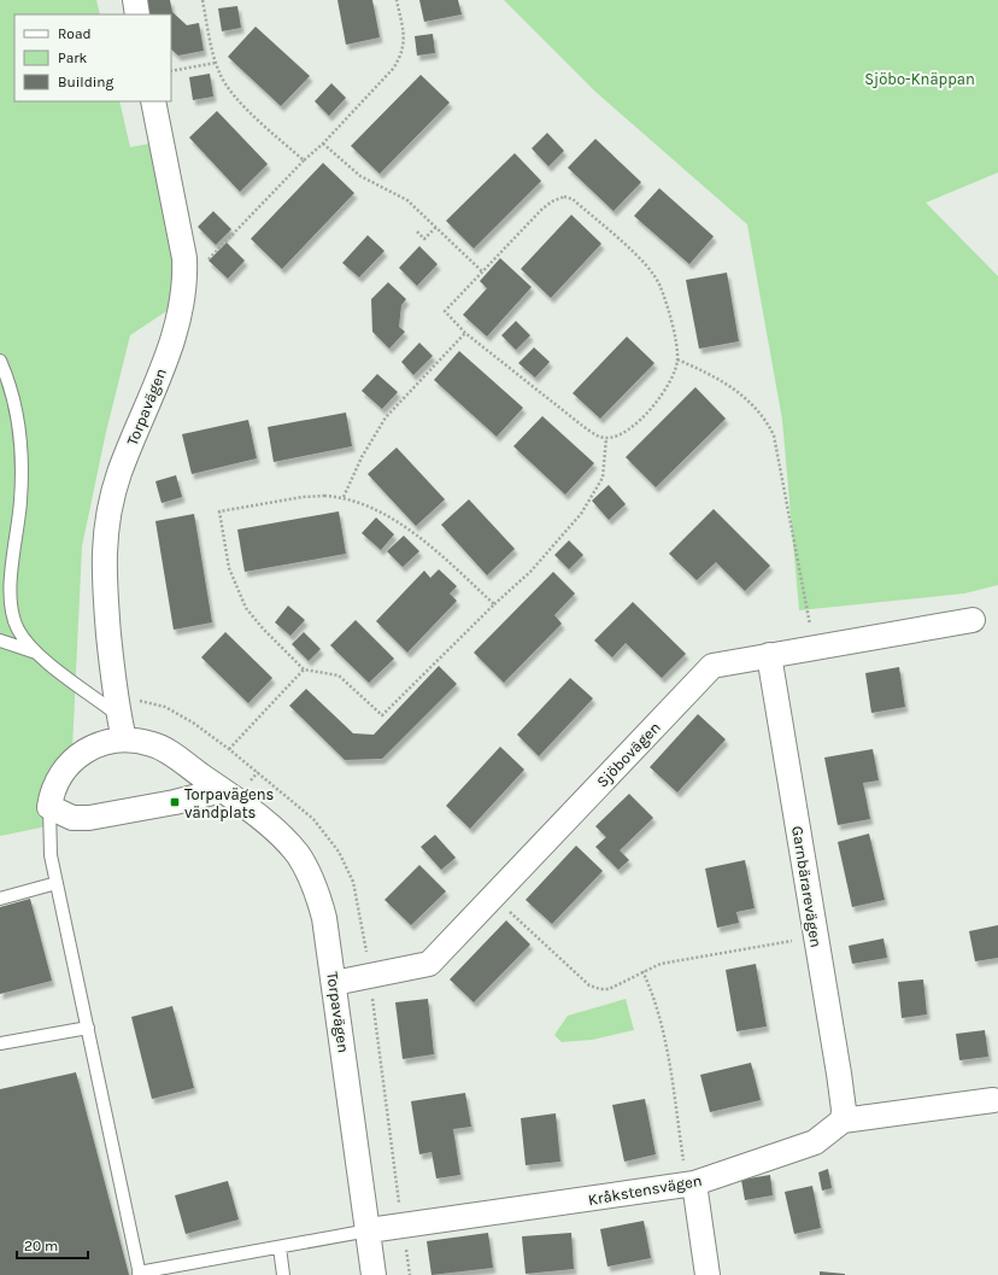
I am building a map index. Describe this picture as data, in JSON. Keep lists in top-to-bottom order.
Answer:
{
  "streets": {
    "street": [
      "Torpavägen",
      "Sjöbovägen",
      "Garnbärarevägen",
      "Kråkstensvägen"
    ]
  },
  "crossings": [
    ["Torpavägen", "Sjöbovägen"],
    ["Torpavägen", "Kråkstensvägen"],
    ["Sjöbovägen", "Garnbärarevägen"],
    ["Garnbärarevägen", "Kråkstensvägen"]
  ],
  "parks": ["Sjöbo-Knäppan"],
  "places": {
    "transit": ["Torpavägens vändplats"]
  },
  "legend": ["Road", "Park", "Building"],
  "scale_bar": "20 m"
}
